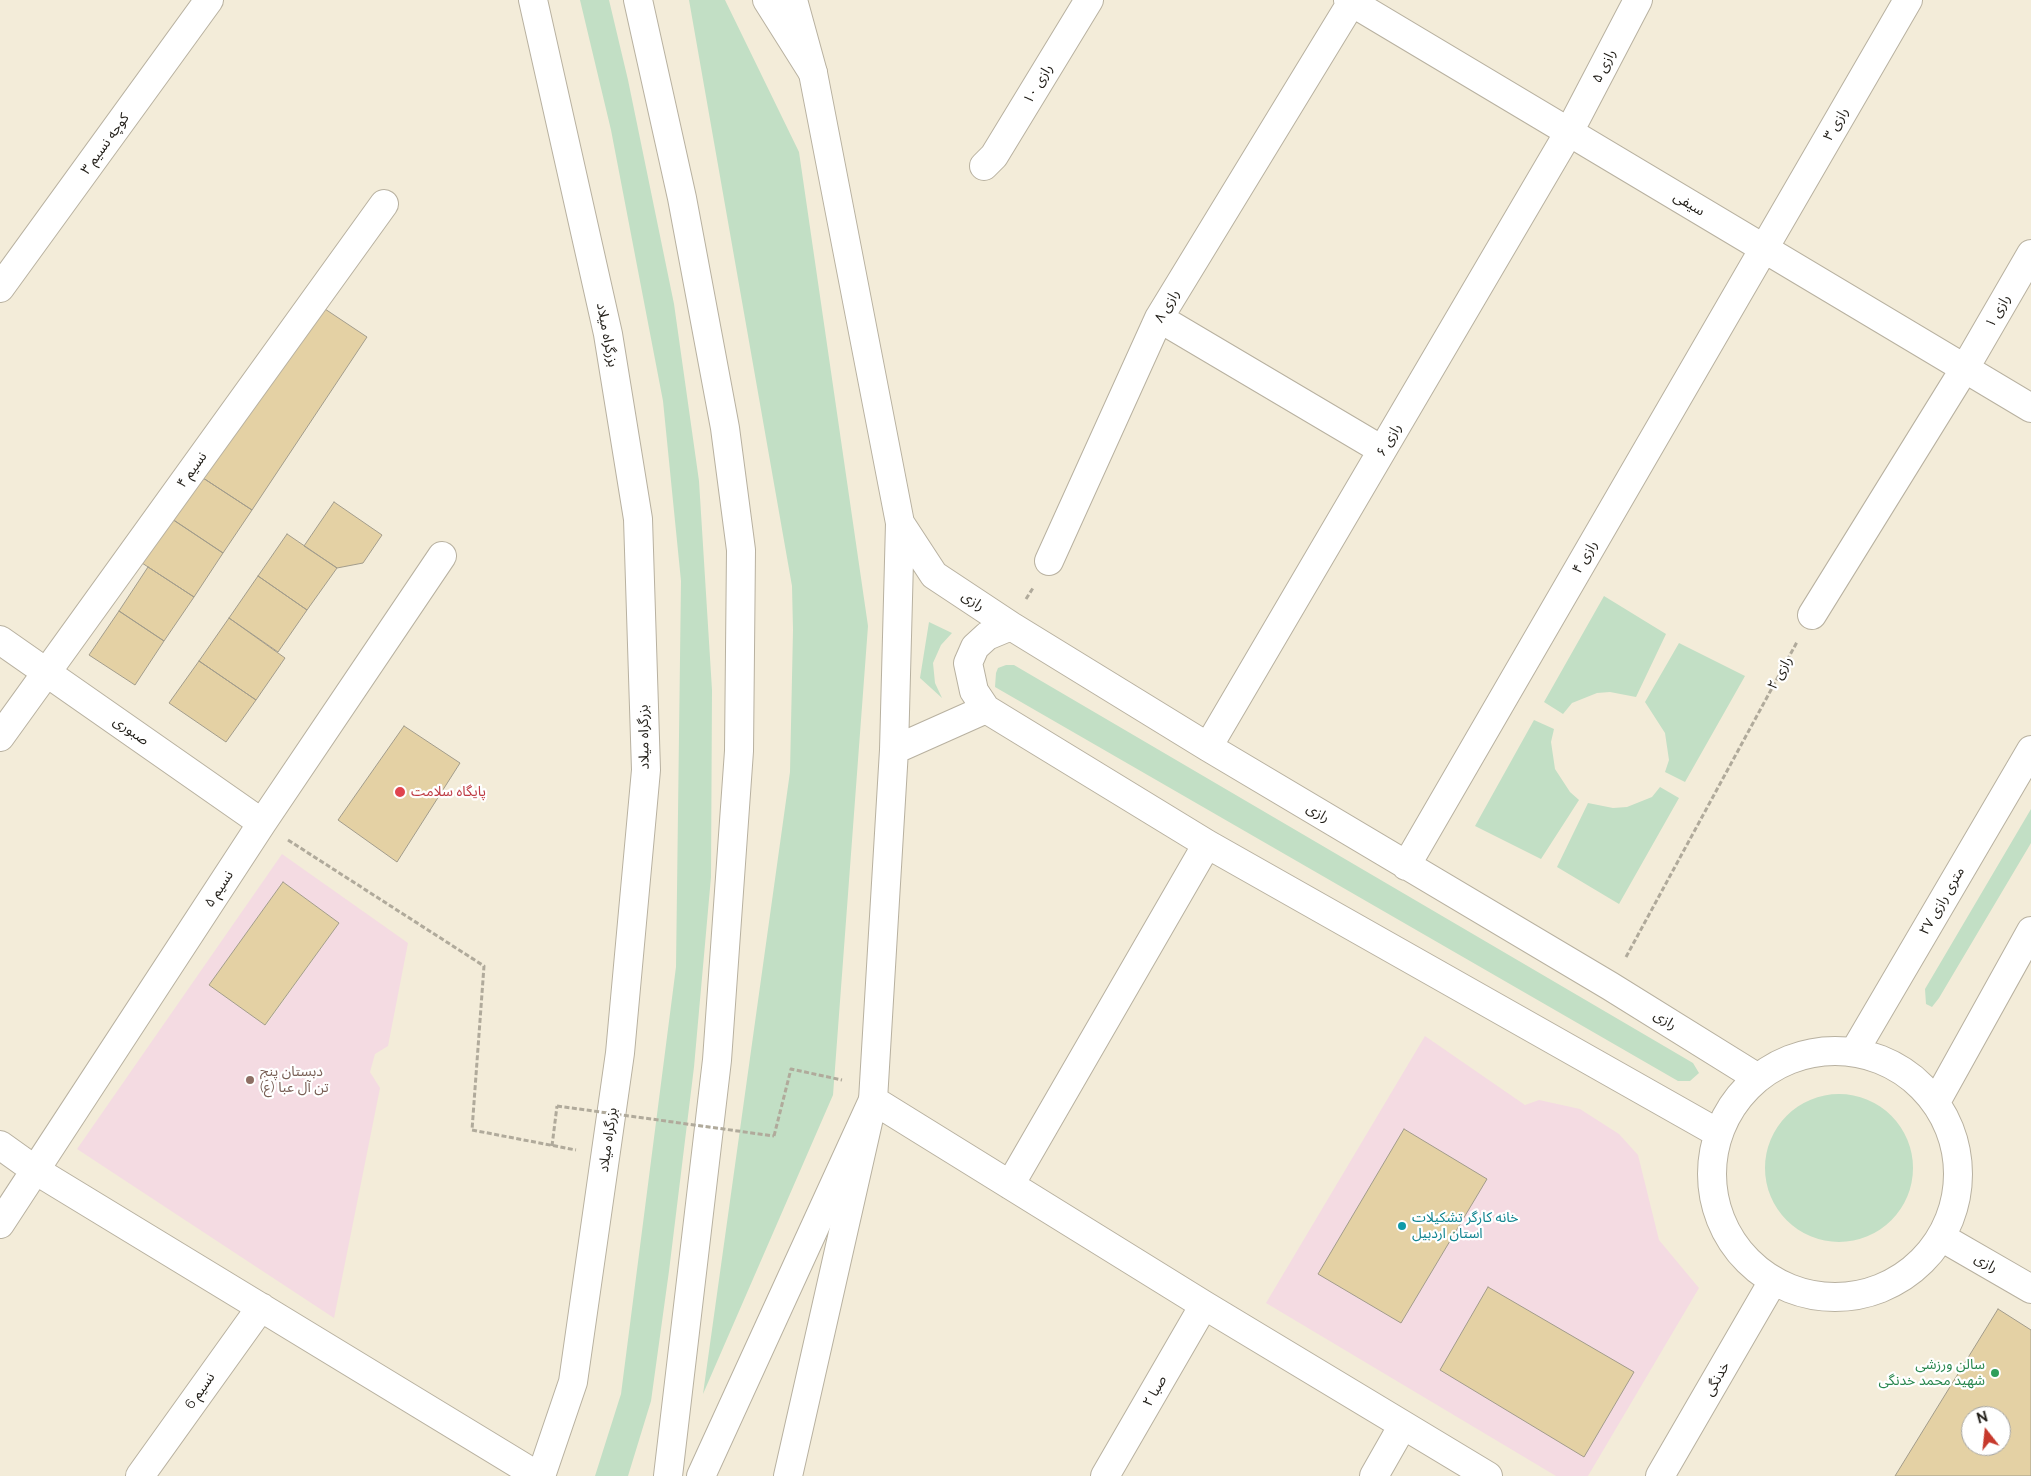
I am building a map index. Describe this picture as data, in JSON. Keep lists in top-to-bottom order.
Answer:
{
  "streets": {
    "main road": [
      "رازی ۵",
      "رازی ۱۰",
      "رازی ۳",
      "کوچه نسیم ۳",
      "سیفی",
      "رازی ۸",
      "رازی ۱",
      "بزرگراه میلاد",
      "رازی ۶",
      "نسیم ۴",
      "رازی ۴",
      "رازی",
      "صبوری",
      "نسیم ۵",
      "۲۷ متری رازی",
      "خدنگی",
      "نسیم 6",
      "صبا ۲"
    ],
    "path": ["رازی ۲"]
  },
  "crossings": [
    ["رازی ۵", "سیفی"],
    ["رازی ۵", "رازی ۶"],
    ["رازی ۳", "سیفی"],
    ["رازی ۳", "رازی ۴"],
    ["سیفی", "رازی ۸"],
    ["سیفی", "رازی ۱"],
    ["سیفی", "رازی ۶"],
    ["سیفی", "رازی ۴"],
    ["رازی ۶", "رازی"],
    ["نسیم ۴", "صبوری"],
    ["رازی ۴", "رازی"],
    ["رازی", "رازی ۲"],
    ["صبوری", "نسیم ۵"]
  ],
  "places": [
    "پایگاه سلامت",
    "دبستان پنج تن آل عبا (ع)",
    "خانه کارگر تشکیلات استان اردبیل",
    "سالن ورزشی شهید محمد خدنگی"
  ],
  "north": "top"
}
